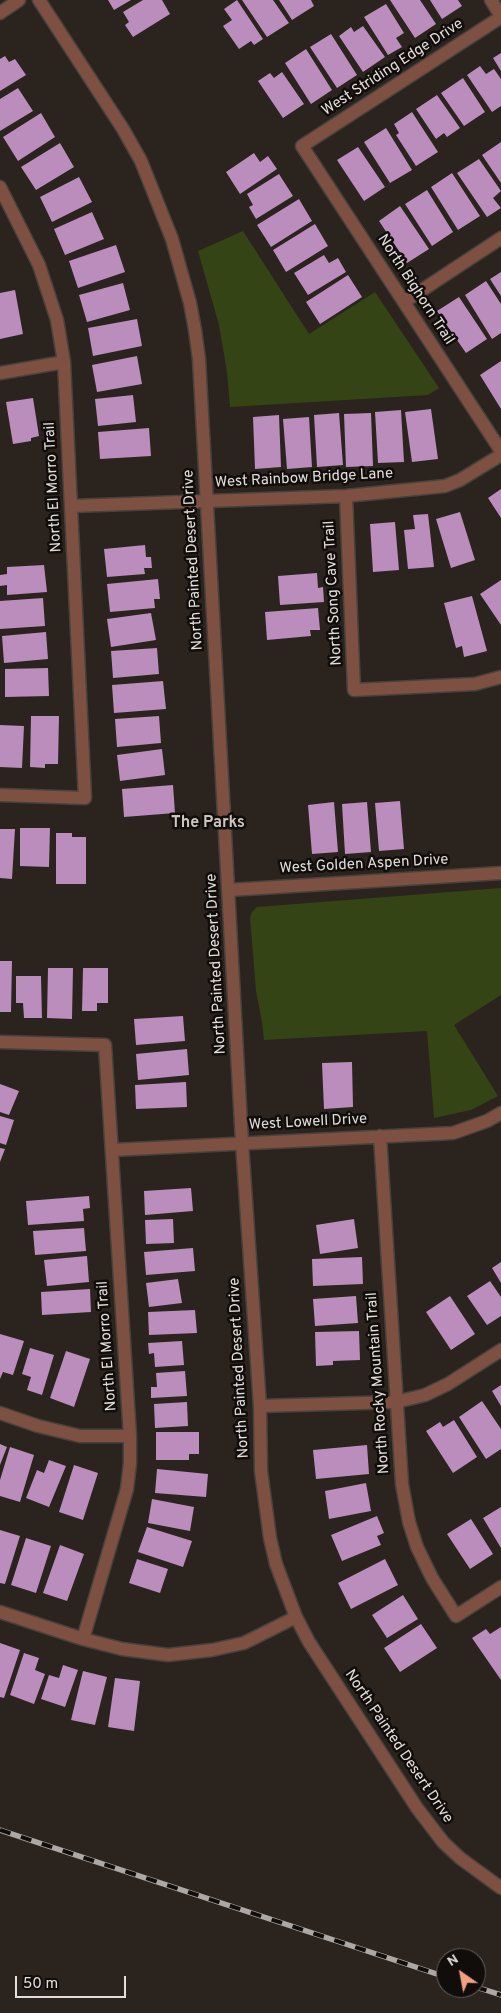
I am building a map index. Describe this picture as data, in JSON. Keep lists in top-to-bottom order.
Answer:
{
  "streets": {
    "street": [
      "West Striding Edge Drive",
      "North Bighorn Trail",
      "West Rainbow Bridge Lane",
      "North El Morro Trail",
      "North Painted Desert Drive",
      "North Song Cave Trail",
      "West Golden Aspen Drive",
      "West Lowell Drive",
      "North Rocky Mountain Trail"
    ]
  },
  "crossings": [
    ["West Striding Edge Drive", "North Bighorn Trail"],
    ["West Rainbow Bridge Lane", "North El Morro Trail"],
    ["West Rainbow Bridge Lane", "North Painted Desert Drive"],
    ["West Rainbow Bridge Lane", "North Song Cave Trail"],
    ["North El Morro Trail", "West Lowell Drive"],
    ["North Painted Desert Drive", "West Golden Aspen Drive"],
    ["North Painted Desert Drive", "West Lowell Drive"],
    ["West Lowell Drive", "North Rocky Mountain Trail"]
  ],
  "districts": ["The Parks"],
  "scale_bar": "50 m",
  "north": "top left"
}
